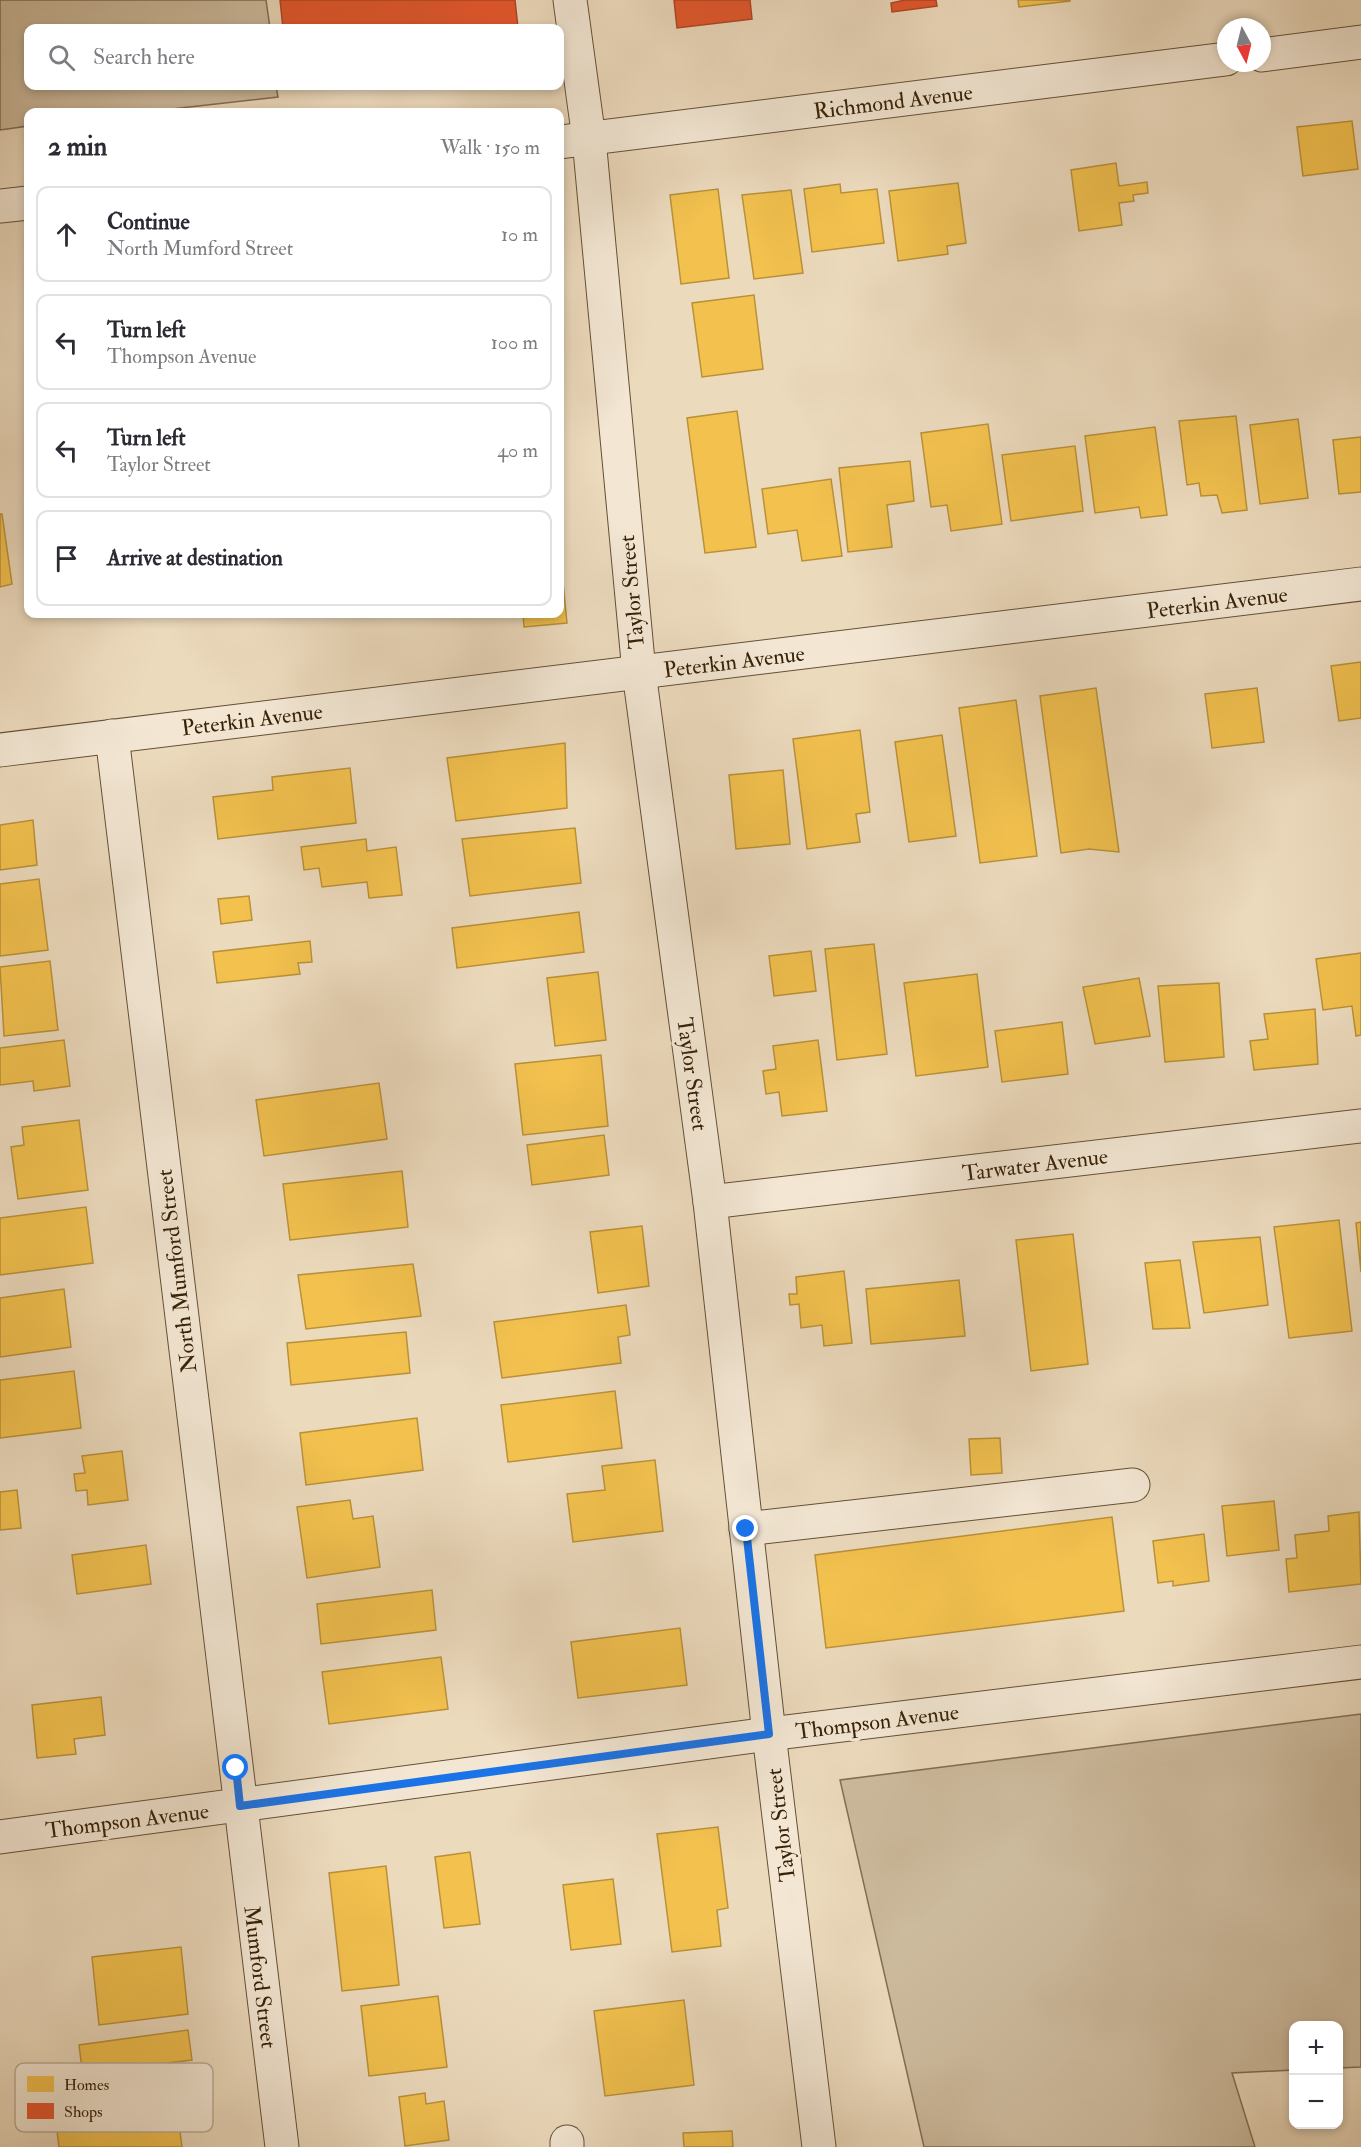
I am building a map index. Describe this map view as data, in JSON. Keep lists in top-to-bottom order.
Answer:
{
  "streets": {
    "street": [
      "Richmond Avenue",
      "Taylor Street",
      "Peterkin Avenue",
      "Tarwater Avenue",
      "North Mumford Street",
      "Thompson Avenue",
      "Mumford Street"
    ]
  },
  "crossings": [
    ["Richmond Avenue", "Taylor Street"],
    ["Taylor Street", "Peterkin Avenue"],
    ["Taylor Street", "Tarwater Avenue"],
    ["Taylor Street", "Thompson Avenue"],
    ["Peterkin Avenue", "North Mumford Street"],
    ["North Mumford Street", "Thompson Avenue"],
    ["North Mumford Street", "Mumford Street"],
    ["Thompson Avenue", "Mumford Street"]
  ],
  "legend": ["Homes", "Shops"],
  "north": "bottom",
  "page": {
    "search": "Search here",
    "heading": ["2 min", "Walk · 150 m"],
    "list": [
      ["Continue", "North Mumford Street", "10 m"],
      ["Turn left", "Thompson Avenue", "100 m"],
      ["Turn left", "Taylor Street", "40 m"],
      "Arrive at destination"
    ],
    "map_buttons": ["+", "−"]
  }
}
